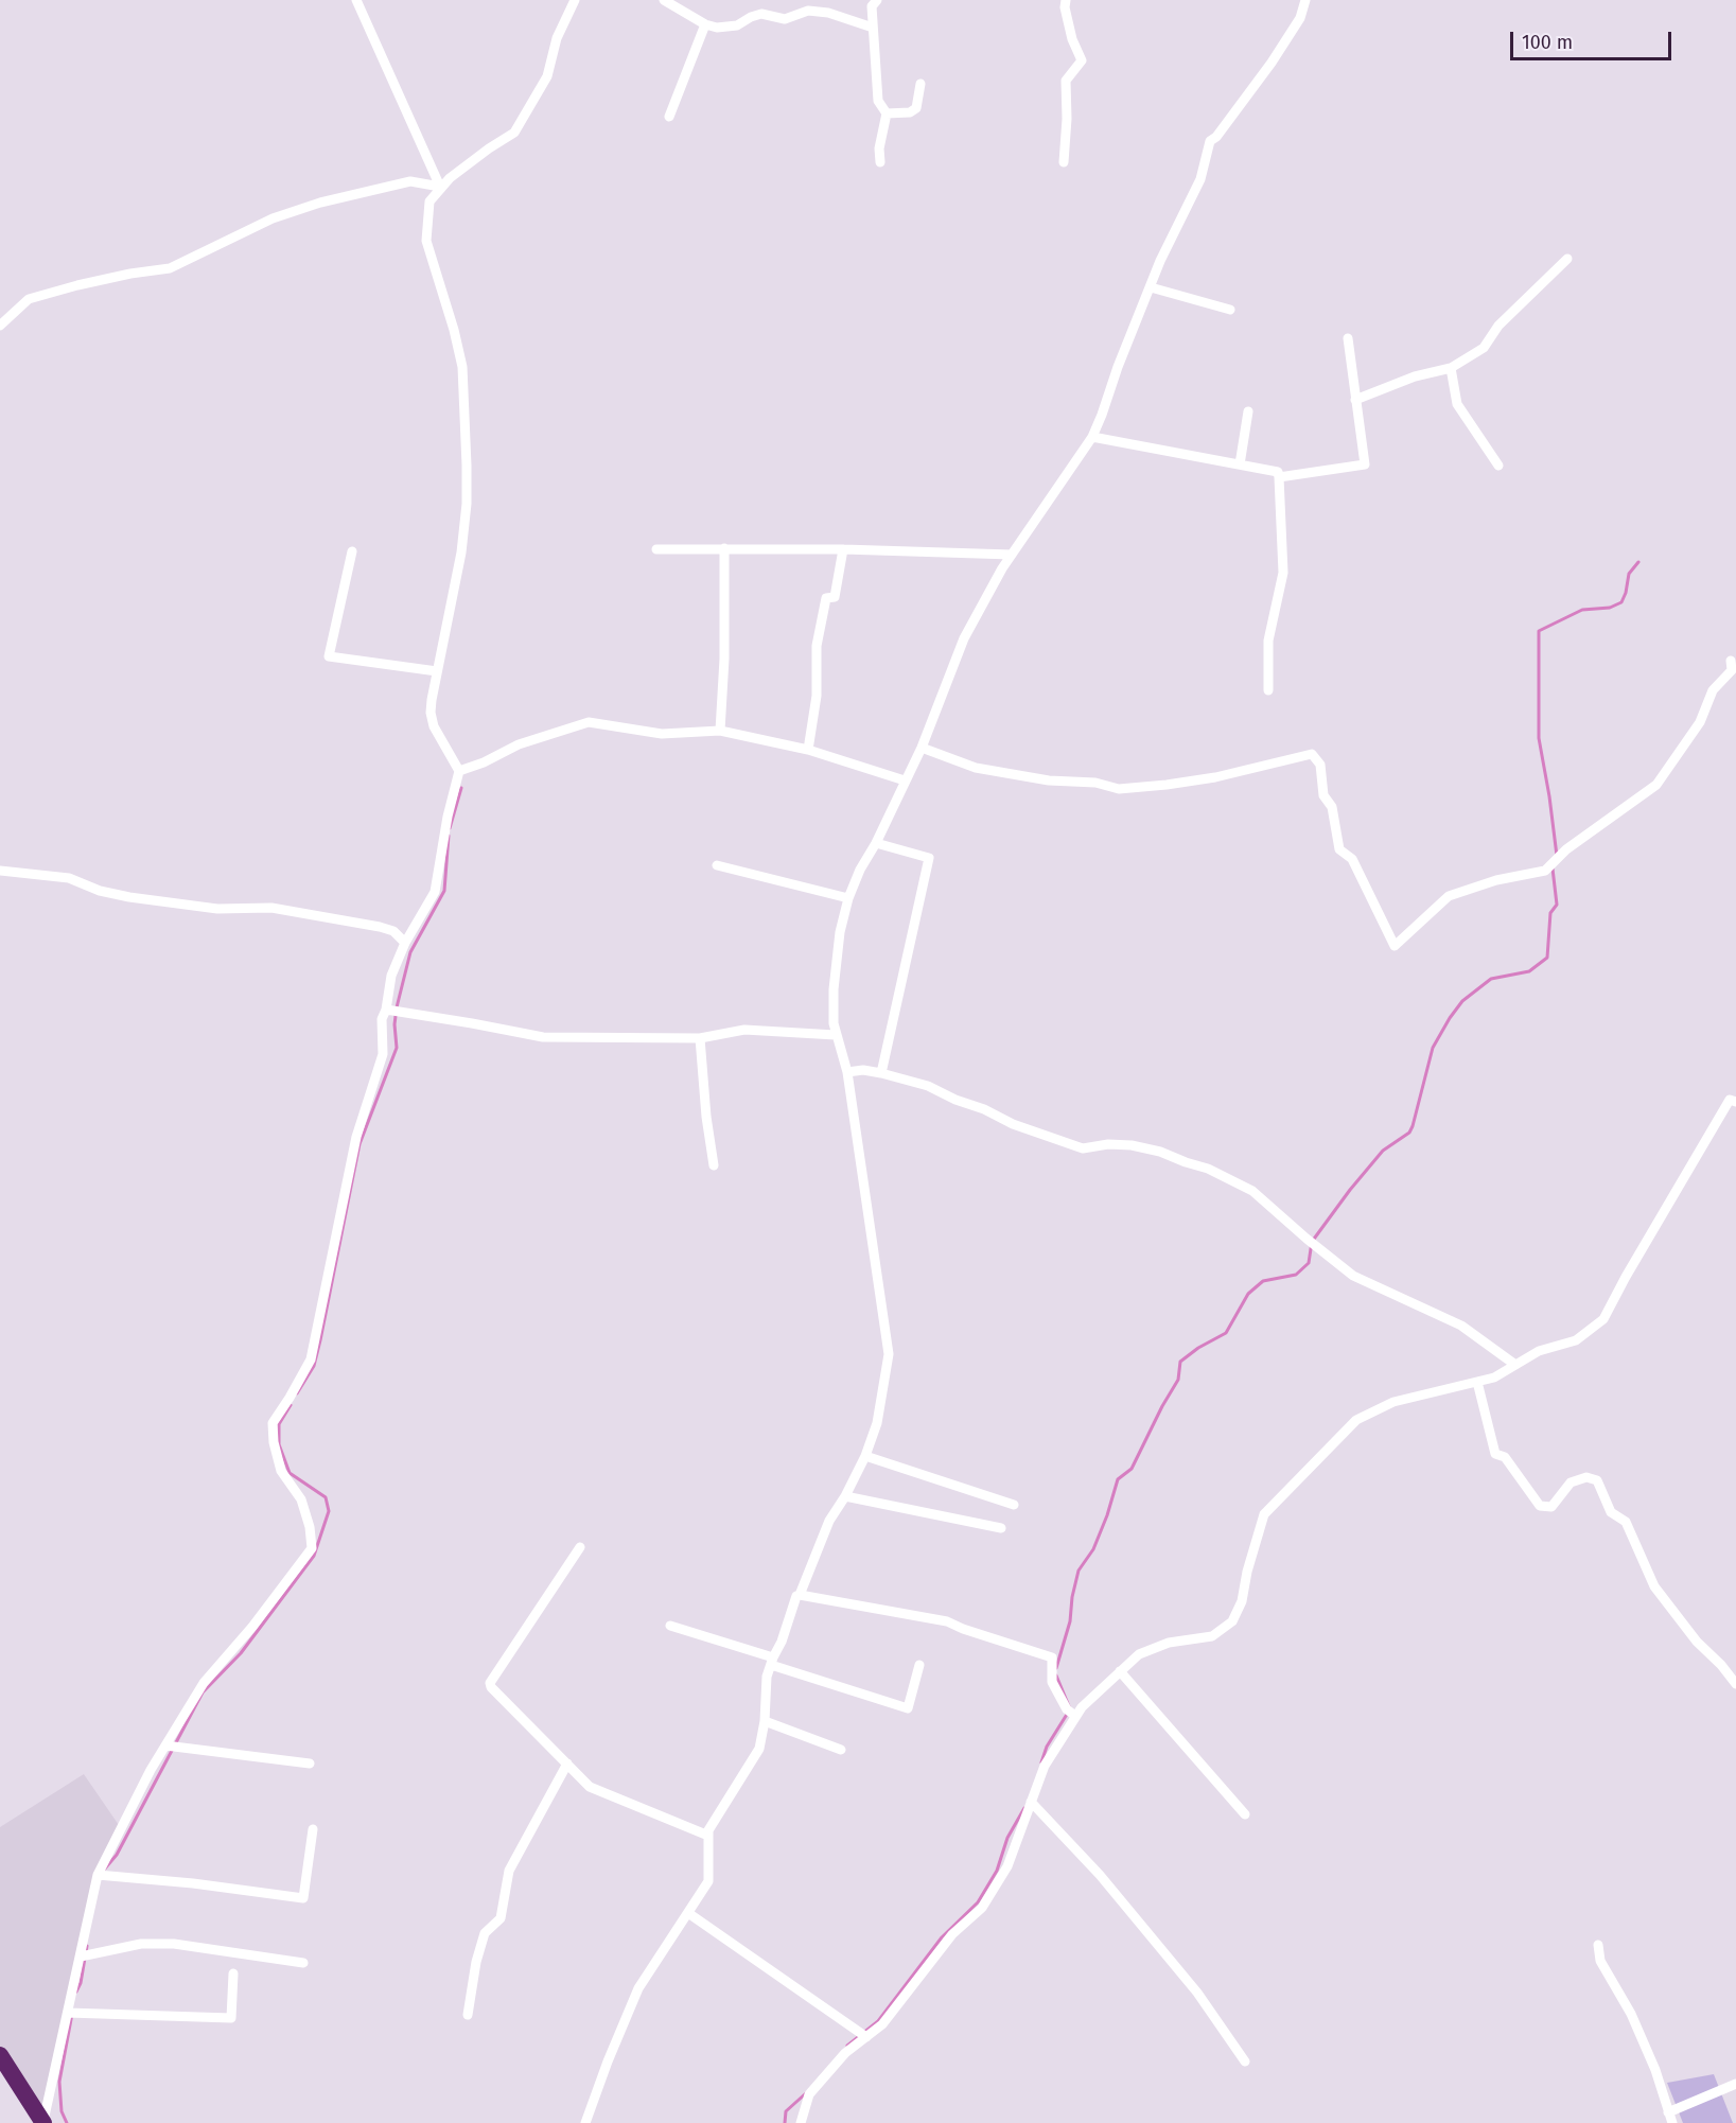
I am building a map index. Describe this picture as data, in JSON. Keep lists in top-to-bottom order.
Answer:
{
  "scale_bar": "100 m"
}
